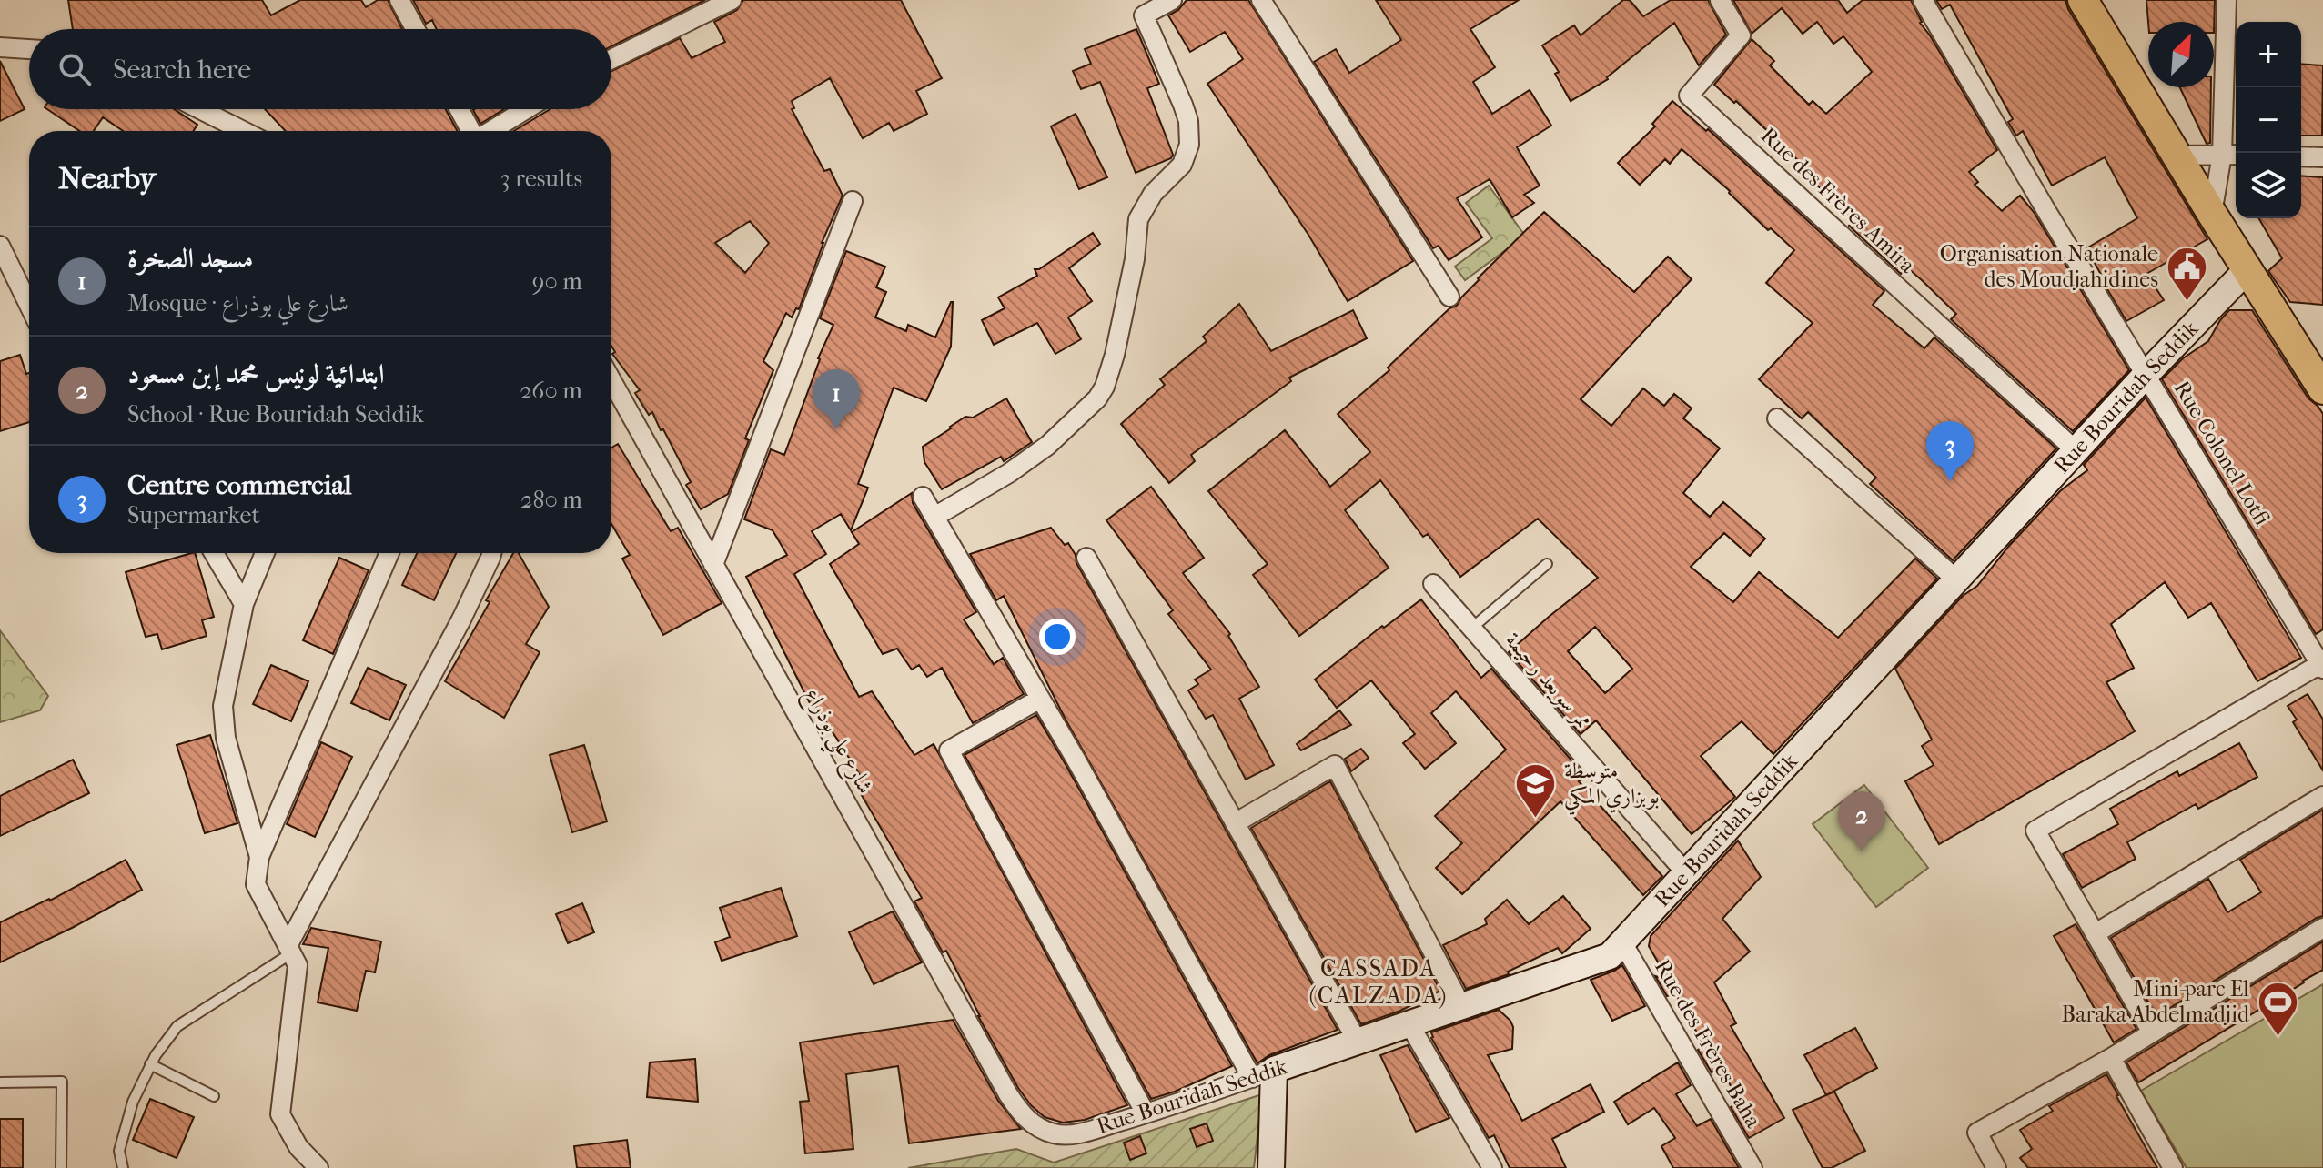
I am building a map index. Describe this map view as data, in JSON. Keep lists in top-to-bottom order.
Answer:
{
  "streets": {
    "main road": ["Rue Bouridah Seddik"],
    "street": [
      "Rue des Frères Amira",
      "Rue Colonel Lotfi",
      "ممر سويعد رحيمة",
      "شارع علي بوذراع",
      "Rue des Frères Baha"
    ]
  },
  "crossings": [
    ["Rue des Frères Amira", "Rue Bouridah Seddik"],
    ["Rue Bouridah Seddik", "Rue Colonel Lotfi"],
    ["Rue Bouridah Seddik", "ممر سويعد رحيمة"],
    ["Rue Bouridah Seddik", "شارع علي بوذراع"],
    ["Rue Bouridah Seddik", "Rue des Frères Baha"]
  ],
  "districts": ["CASSADA (CALZADA)"],
  "places": {
    "public building": ["Organisation Nationale des Moudjahidines"],
    "school or university": ["متوسطة بوبزاري المكي"],
    "sports": ["Mini-parc El Baraka Abdelmadjid"]
  },
  "north": "top right",
  "page": {
    "map_buttons": ["+", "−"],
    "search": "Search here",
    "heading": ["Nearby", "3 results"],
    "list": [
      {
        "mark": "1",
        "name": "مسجد الصخرة",
        "note": "Mosque · شارع علي بوذراع",
        "value": "90 m"
      },
      {
        "mark": "2",
        "name": "ابتدائية لونيس محمد إبن مسعود",
        "note": "School · Rue Bouridah Seddik",
        "value": "260 m"
      },
      {
        "mark": "3",
        "name": "Centre commercial",
        "note": "Supermarket",
        "value": "280 m"
      }
    ],
    "pins": ["1", "3", "2"]
  }
}
